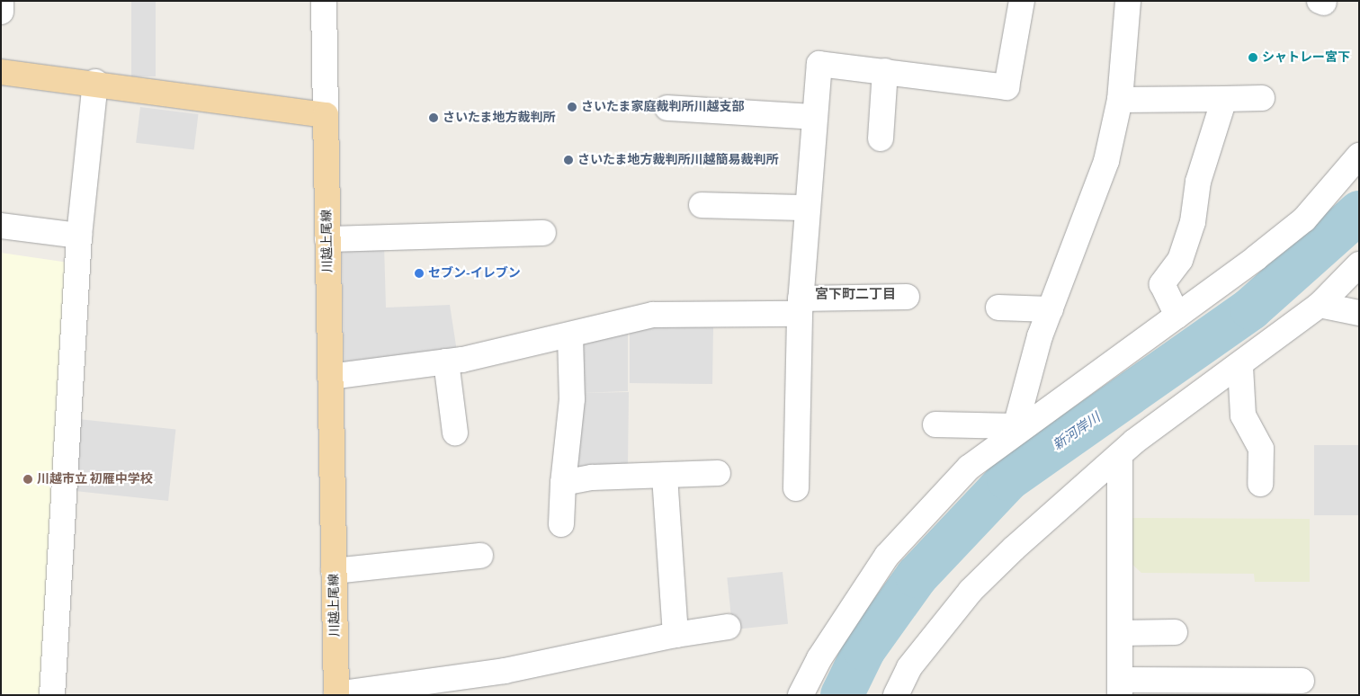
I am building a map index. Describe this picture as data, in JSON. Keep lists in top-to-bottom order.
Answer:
{
  "streets": {
    "main road": ["川越上尾線"]
  },
  "districts": ["宮下町二丁目"],
  "water": ["新河岸川"],
  "places": [
    "シャトレー宮下",
    "さいたま家庭裁判所川越支部",
    "さいたま地方裁判所",
    "さいたま地方裁判所川越簡易裁判所",
    "セブン-イレブン",
    "川越市立 初雁中学校"
  ]
}
